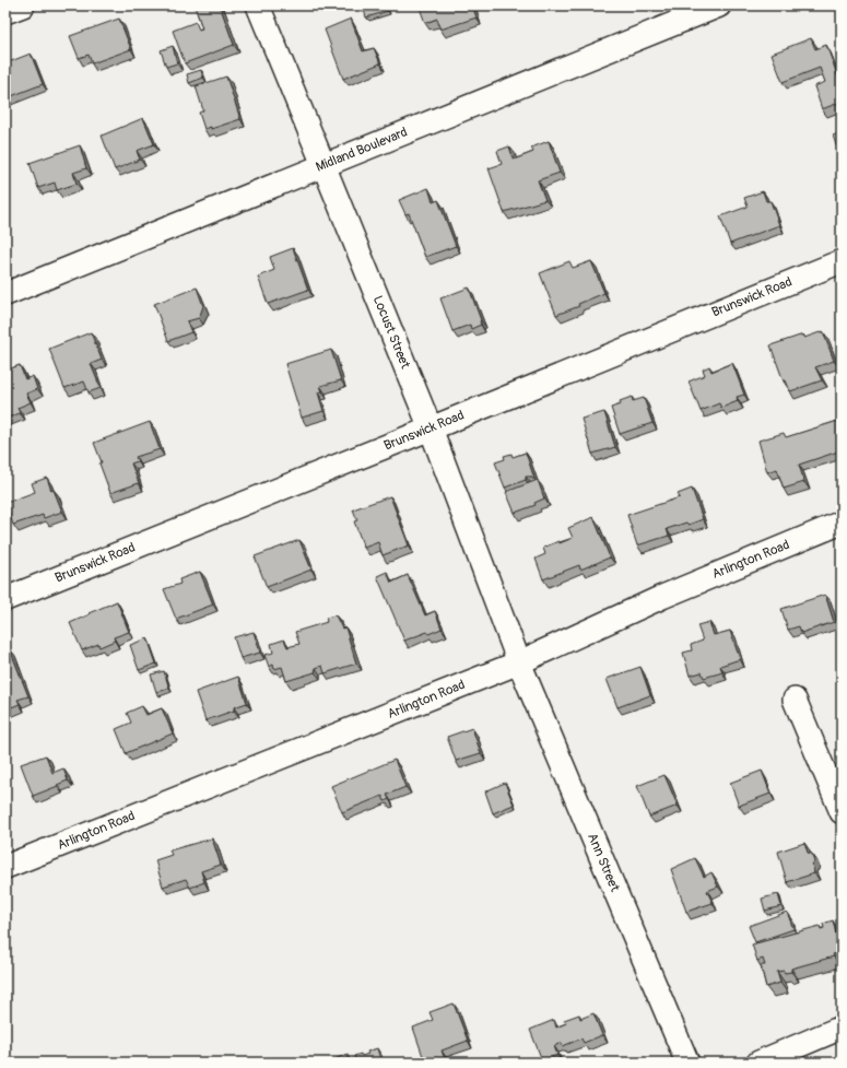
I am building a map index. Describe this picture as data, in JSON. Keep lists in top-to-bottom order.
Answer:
{
  "streets": {
    "street": [
      "Midland Boulevard",
      "Brunswick Road",
      "Locust Street",
      "Arlington Road",
      "Ann Street"
    ]
  },
  "crossings": [
    ["Midland Boulevard", "Locust Street"],
    ["Brunswick Road", "Locust Street"],
    ["Locust Street", "Arlington Road"],
    ["Locust Street", "Ann Street"],
    ["Arlington Road", "Ann Street"]
  ]
}
